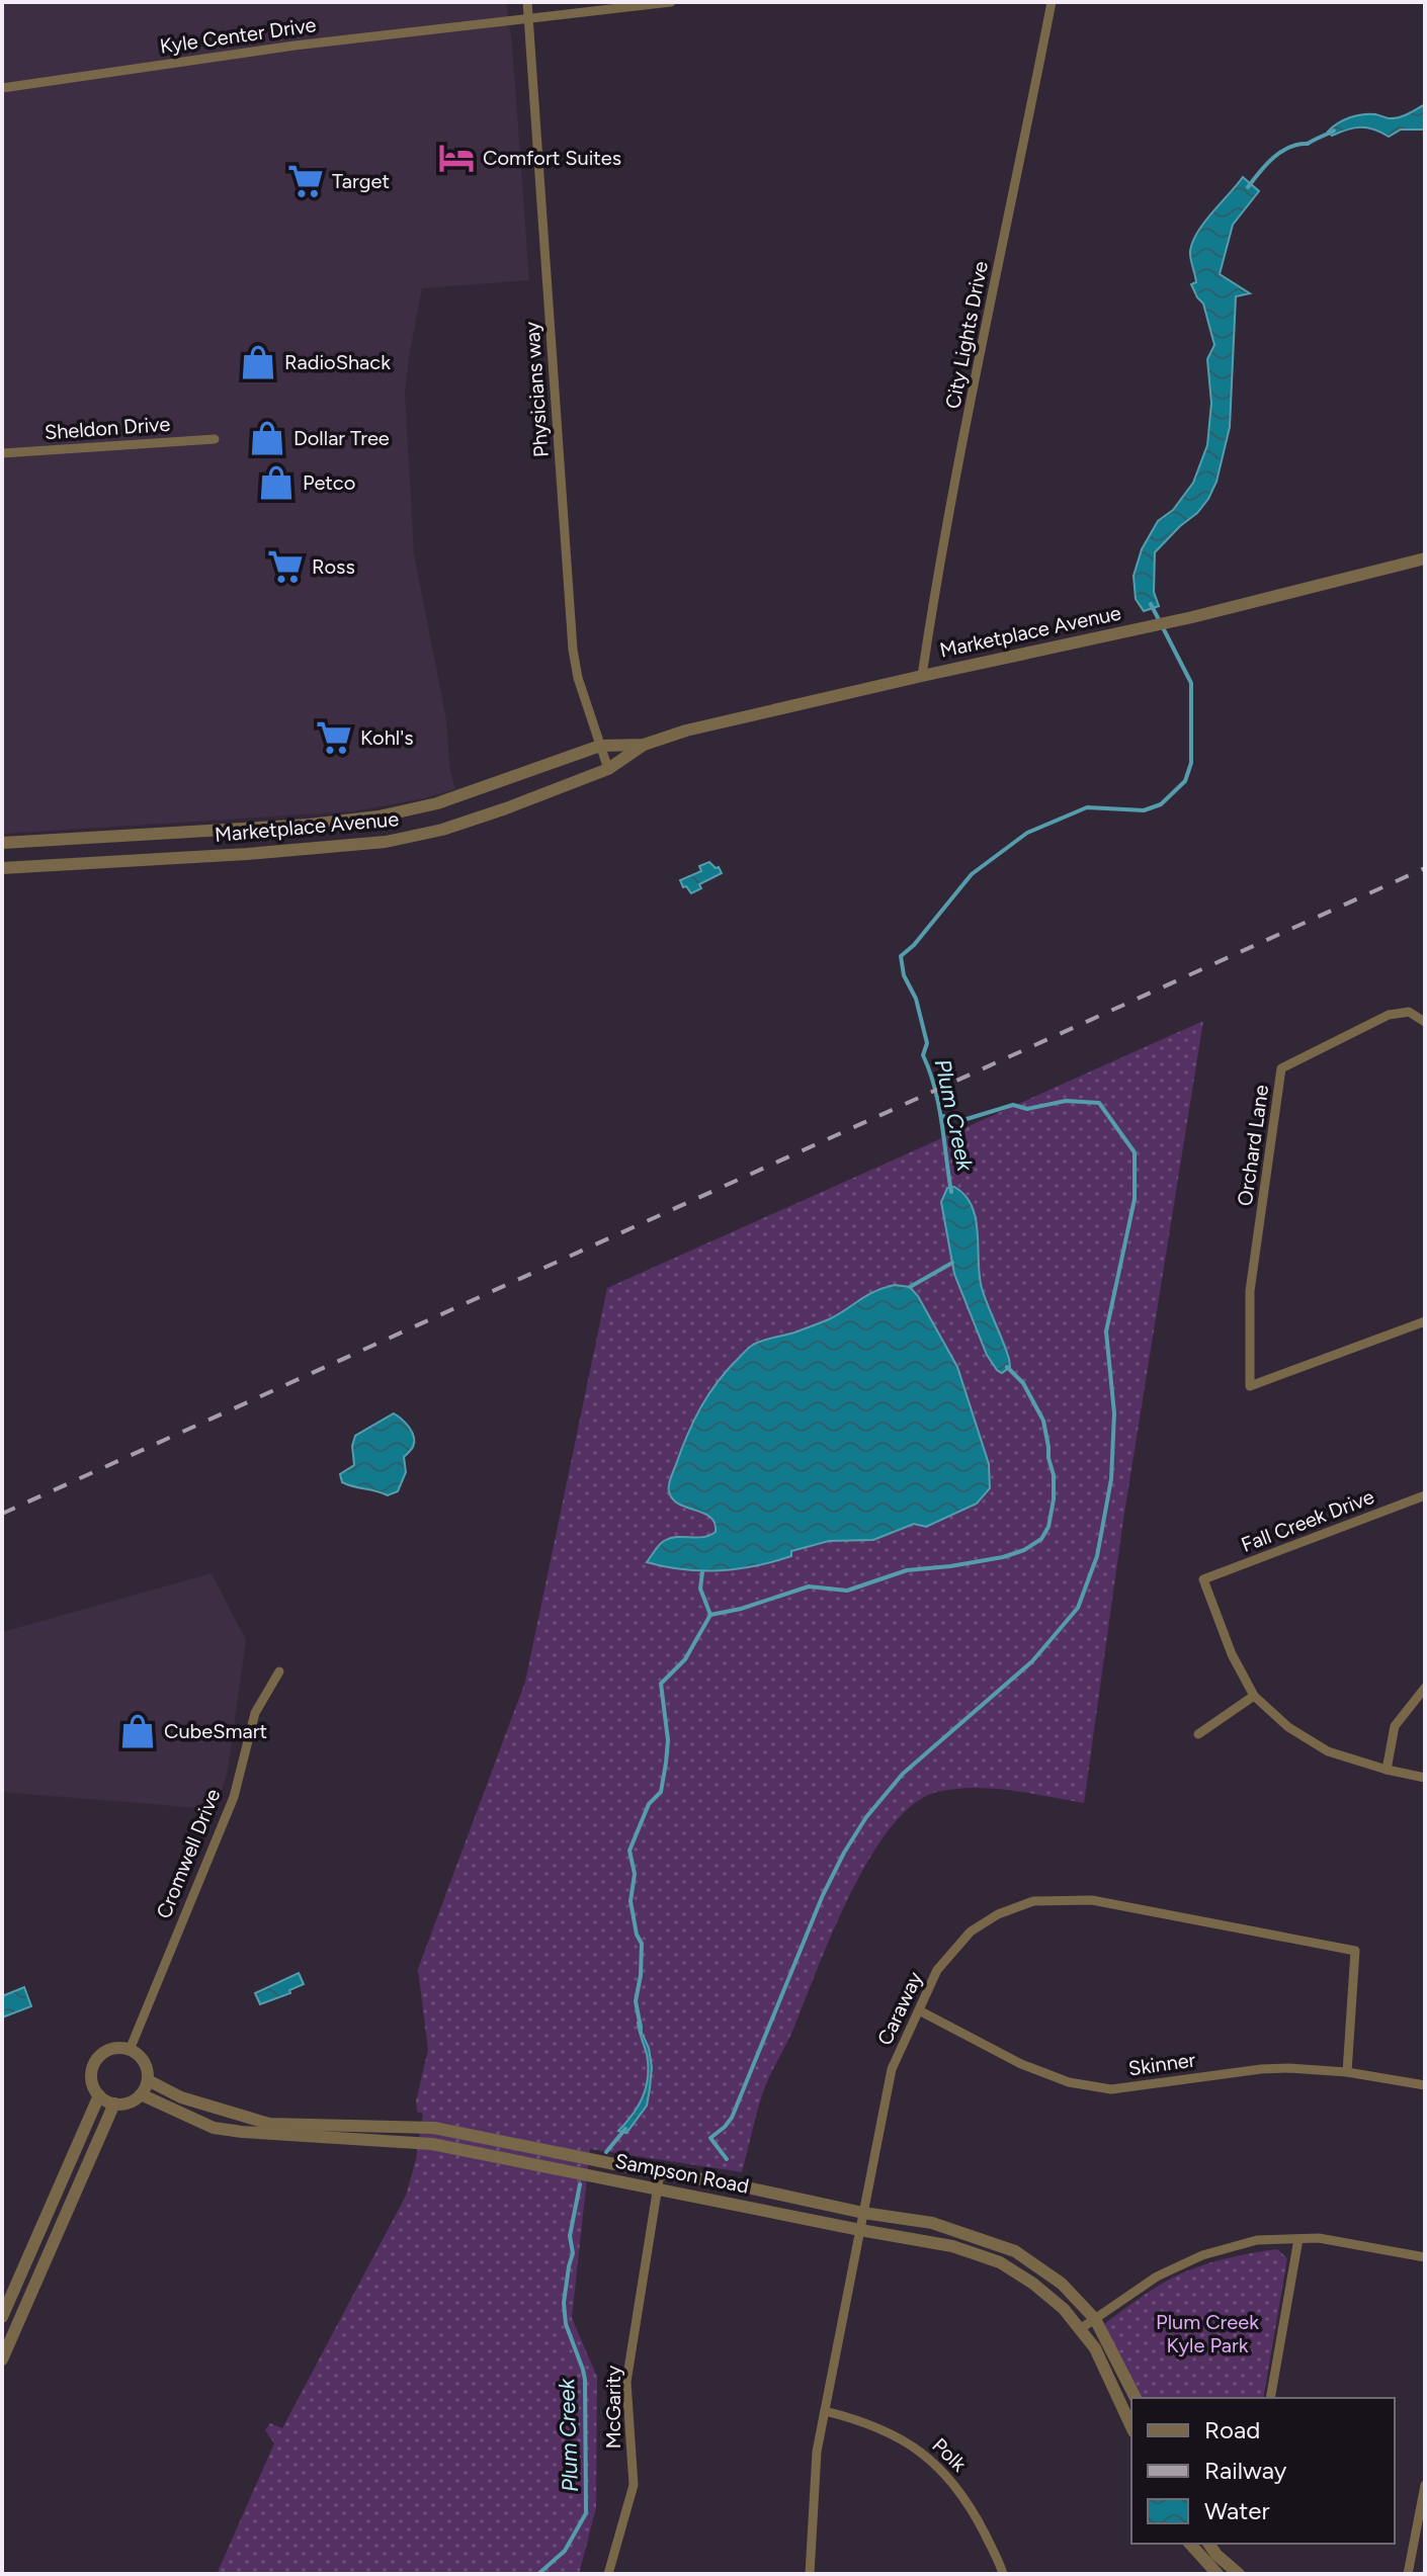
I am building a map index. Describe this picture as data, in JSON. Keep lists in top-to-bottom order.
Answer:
{
  "streets": {
    "street": [
      "Kyle Center Drive",
      "City Lights Drive",
      "Physicians way",
      "Sheldon Drive",
      "Marketplace Avenue",
      "Orchard Lane",
      "Fall Creek Drive",
      "Cromwell Drive",
      "Caraway",
      "Skinner",
      "Sampson Road",
      "McGarity",
      "Polk"
    ]
  },
  "crossings": [
    ["Kyle Center Drive", "Physicians way"],
    ["City Lights Drive", "Marketplace Avenue"],
    ["Physicians way", "Marketplace Avenue"],
    ["Cromwell Drive", "Sampson Road"],
    ["Caraway", "Skinner"],
    ["Caraway", "Sampson Road"],
    ["Caraway", "Polk"],
    ["Sampson Road", "McGarity"]
  ],
  "water": ["Plum Creek"],
  "parks": ["Plum Creek Kyle Park"],
  "places": {
    "hotel": ["Comfort Suites"],
    "supermarket": ["Target", "Ross", "Kohl's"],
    "shop": [
      "RadioShack",
      "Dollar Tree",
      "Petco",
      "CubeSmart"
    ]
  },
  "legend": ["Road", "Railway", "Water"]
}
